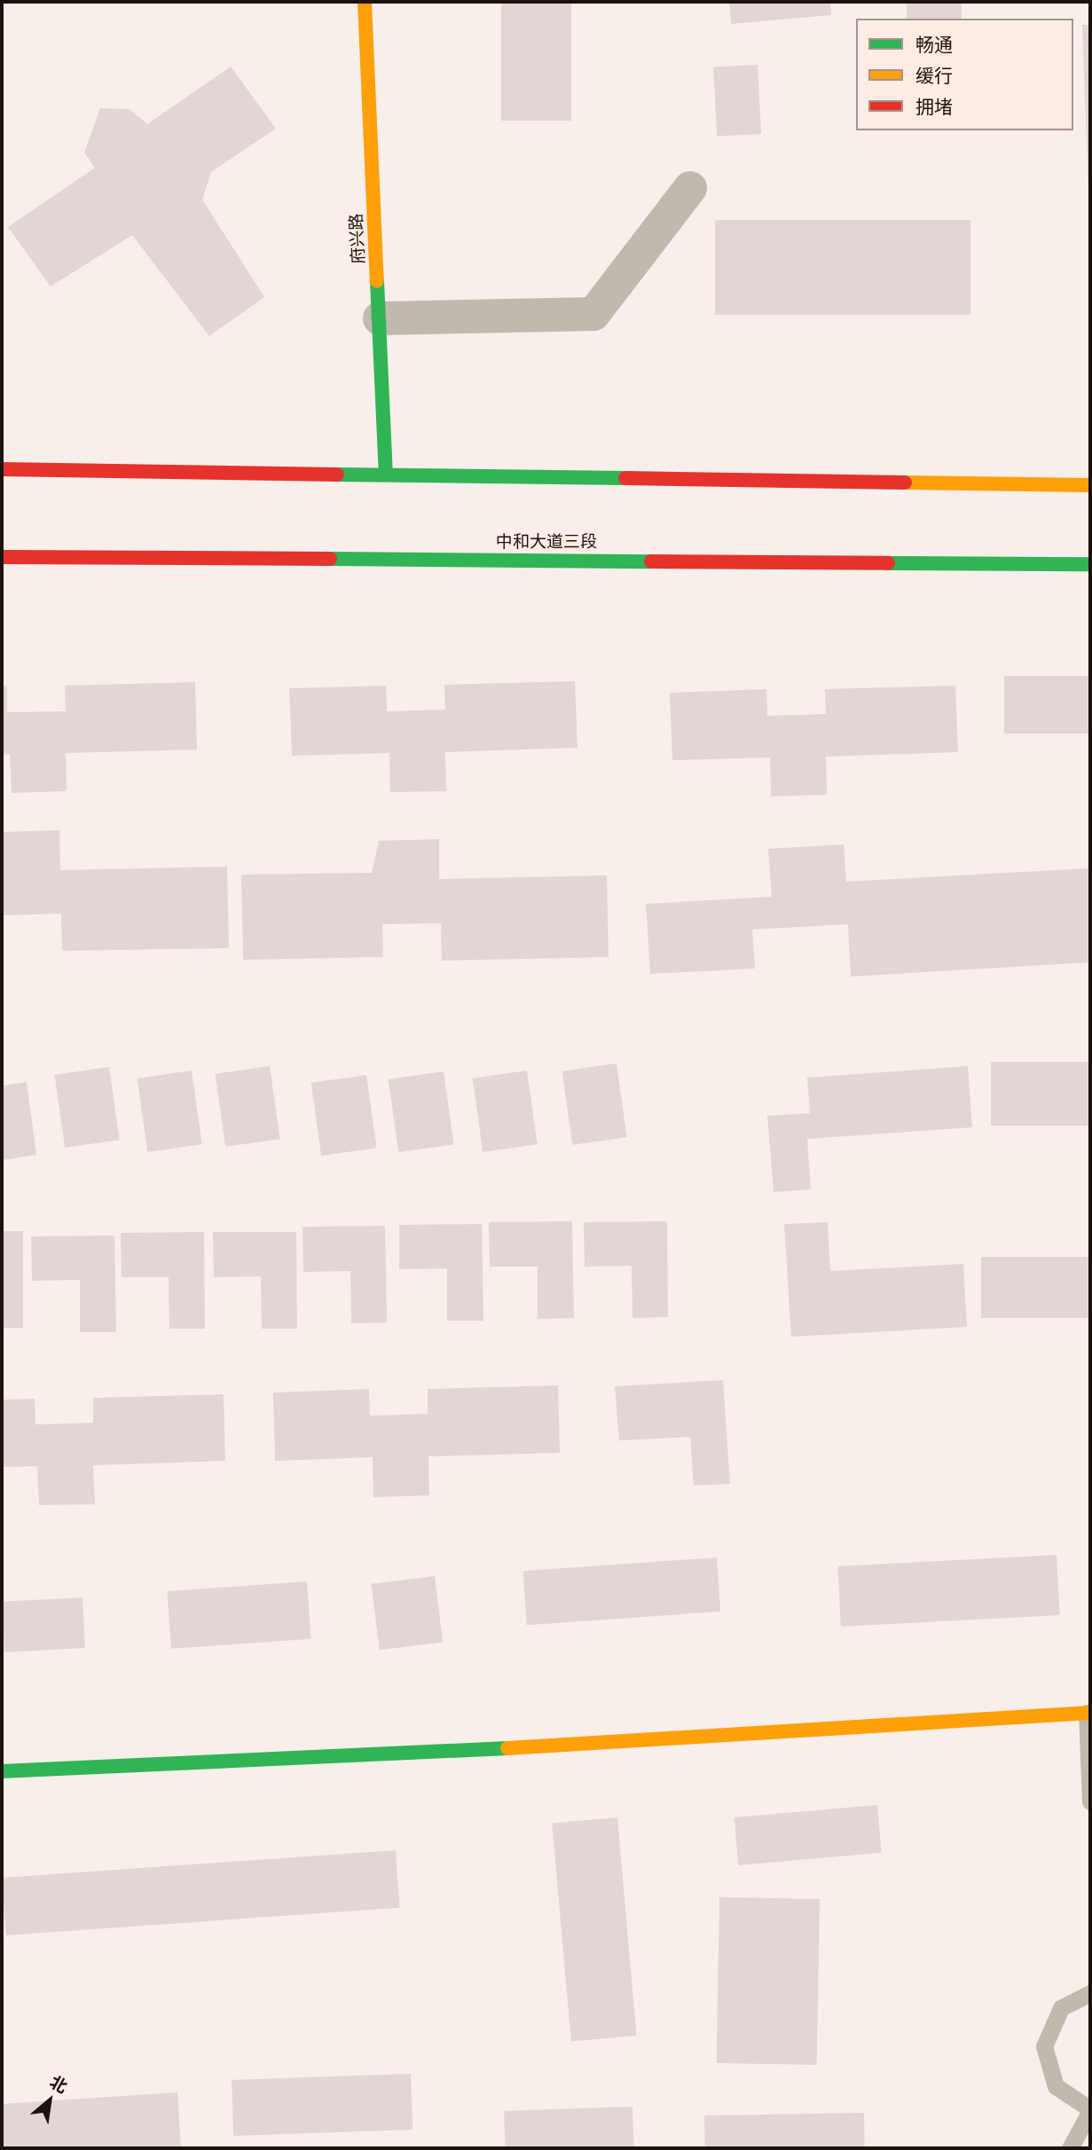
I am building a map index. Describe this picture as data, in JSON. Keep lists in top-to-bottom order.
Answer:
{
  "streets": {
    "main road": ["府兴路", "中和大道三段"]
  },
  "legend": ["畅通", "缓行", "拥堵"],
  "north": "top right"
}
